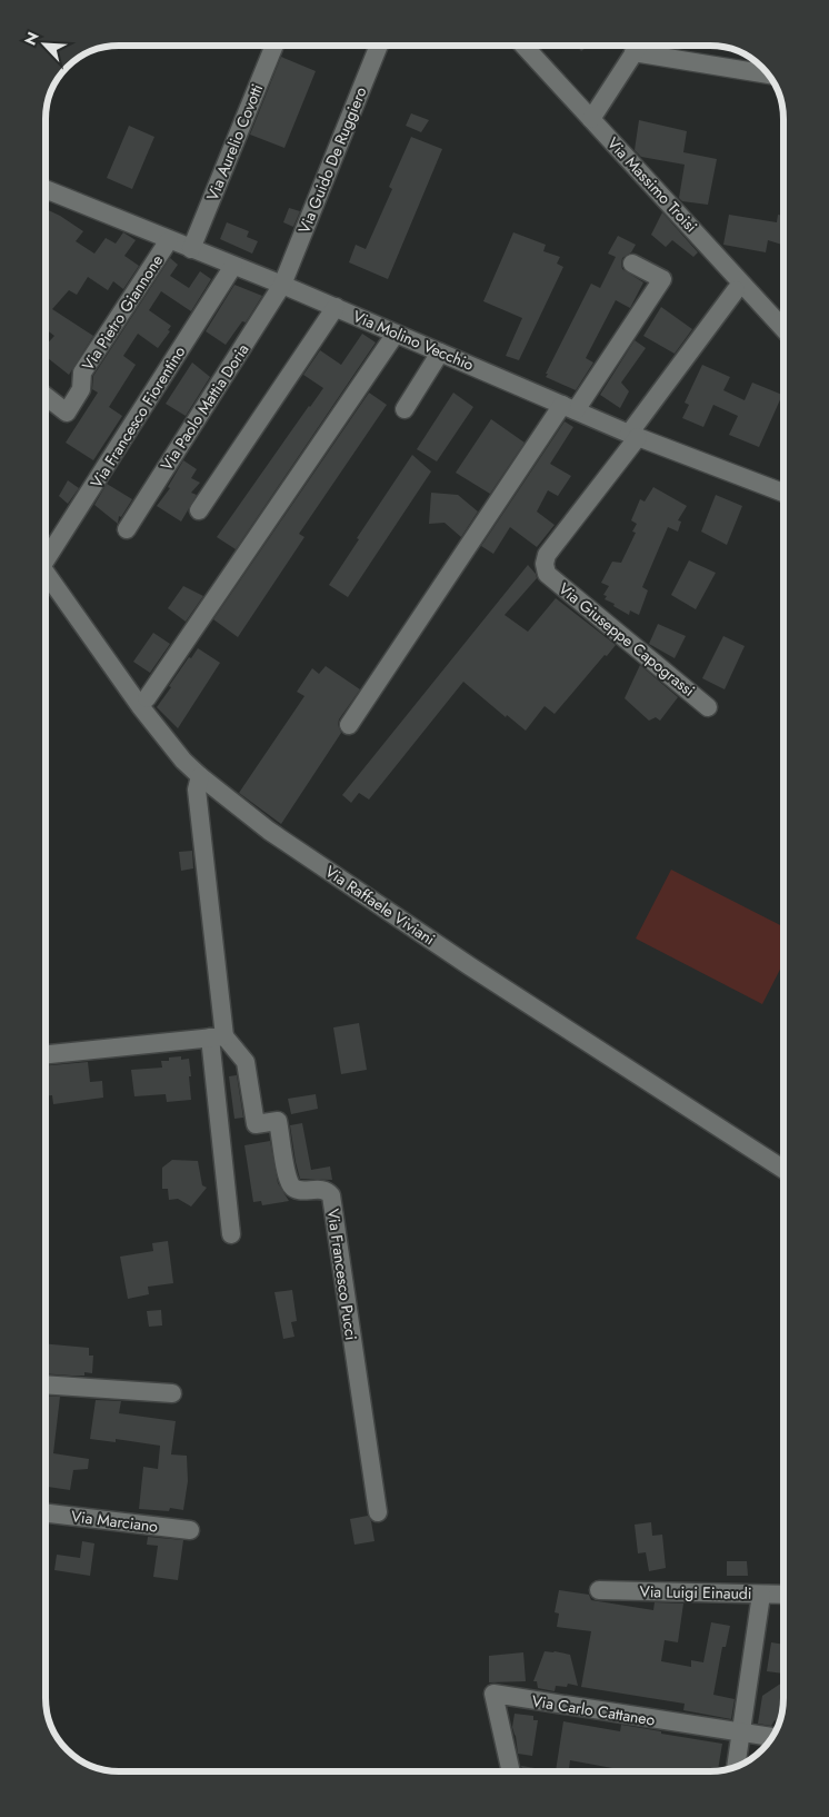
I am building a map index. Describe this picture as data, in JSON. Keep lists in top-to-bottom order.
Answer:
{
  "streets": {
    "street": [
      "Via Aurelio Covotti",
      "Via Guido De Ruggiero",
      "Via Massimo Troisi",
      "Via Pietro Giannone",
      "Via Molino Vecchio",
      "Via Paolo Mattia Doria",
      "Via Francesco Fiorentino",
      "Via Giuseppe Capograssi",
      "Via Raffaele Viviani",
      "Via Francesco Pucci",
      "Via Marciano",
      "Via Luigi Einaudi",
      "Via Carlo Cattaneo"
    ]
  },
  "crossings": [
    ["Via Aurelio Covotti", "Via Molino Vecchio"],
    ["Via Guido De Ruggiero", "Via Molino Vecchio"],
    ["Via Guido De Ruggiero", "Via Paolo Mattia Doria"],
    ["Via Pietro Giannone", "Via Molino Vecchio"],
    ["Via Molino Vecchio", "Via Paolo Mattia Doria"],
    ["Via Molino Vecchio", "Via Francesco Fiorentino"],
    ["Via Molino Vecchio", "Via Giuseppe Capograssi"]
  ],
  "north": "top left"
}
